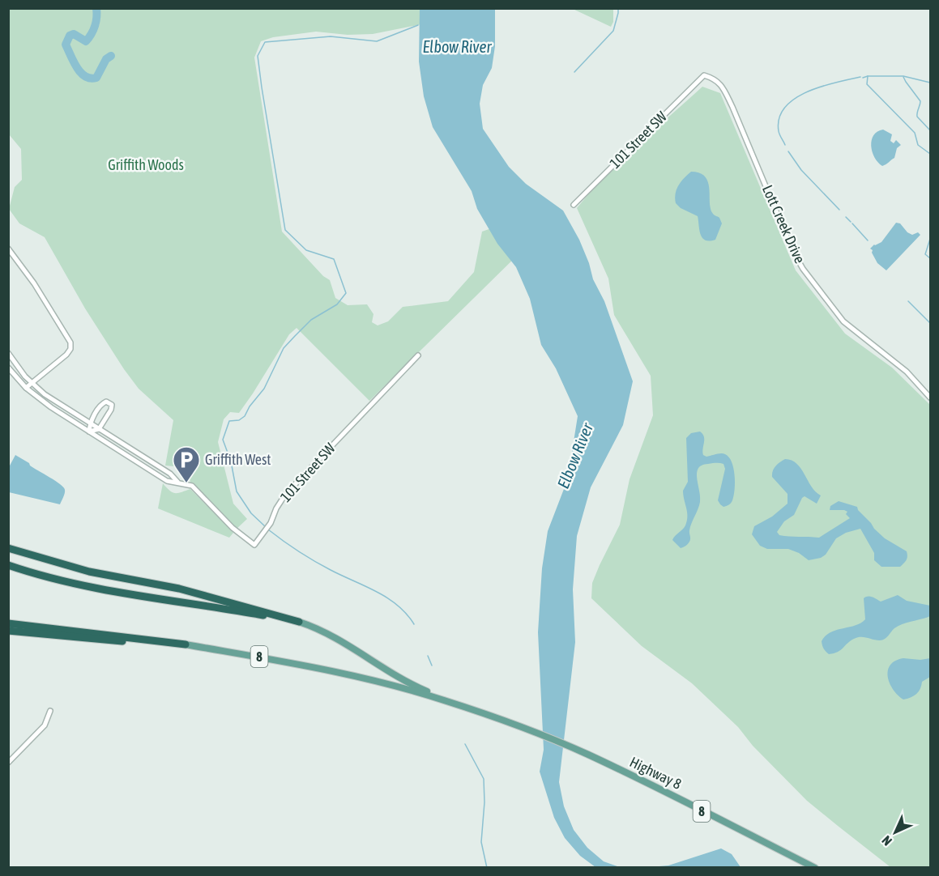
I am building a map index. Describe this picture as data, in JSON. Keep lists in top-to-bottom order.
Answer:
{
  "streets": {
    "main road": ["8", "Highway 8"],
    "street": ["101 Street SW", "Lott Creek Drive"]
  },
  "crossings": [
    ["101 Street SW", "Lott Creek Drive"]
  ],
  "water": ["Elbow River"],
  "parks": ["Griffith Woods"],
  "places": {
    "parking": ["Griffith West"]
  },
  "north": "bottom left"
}
